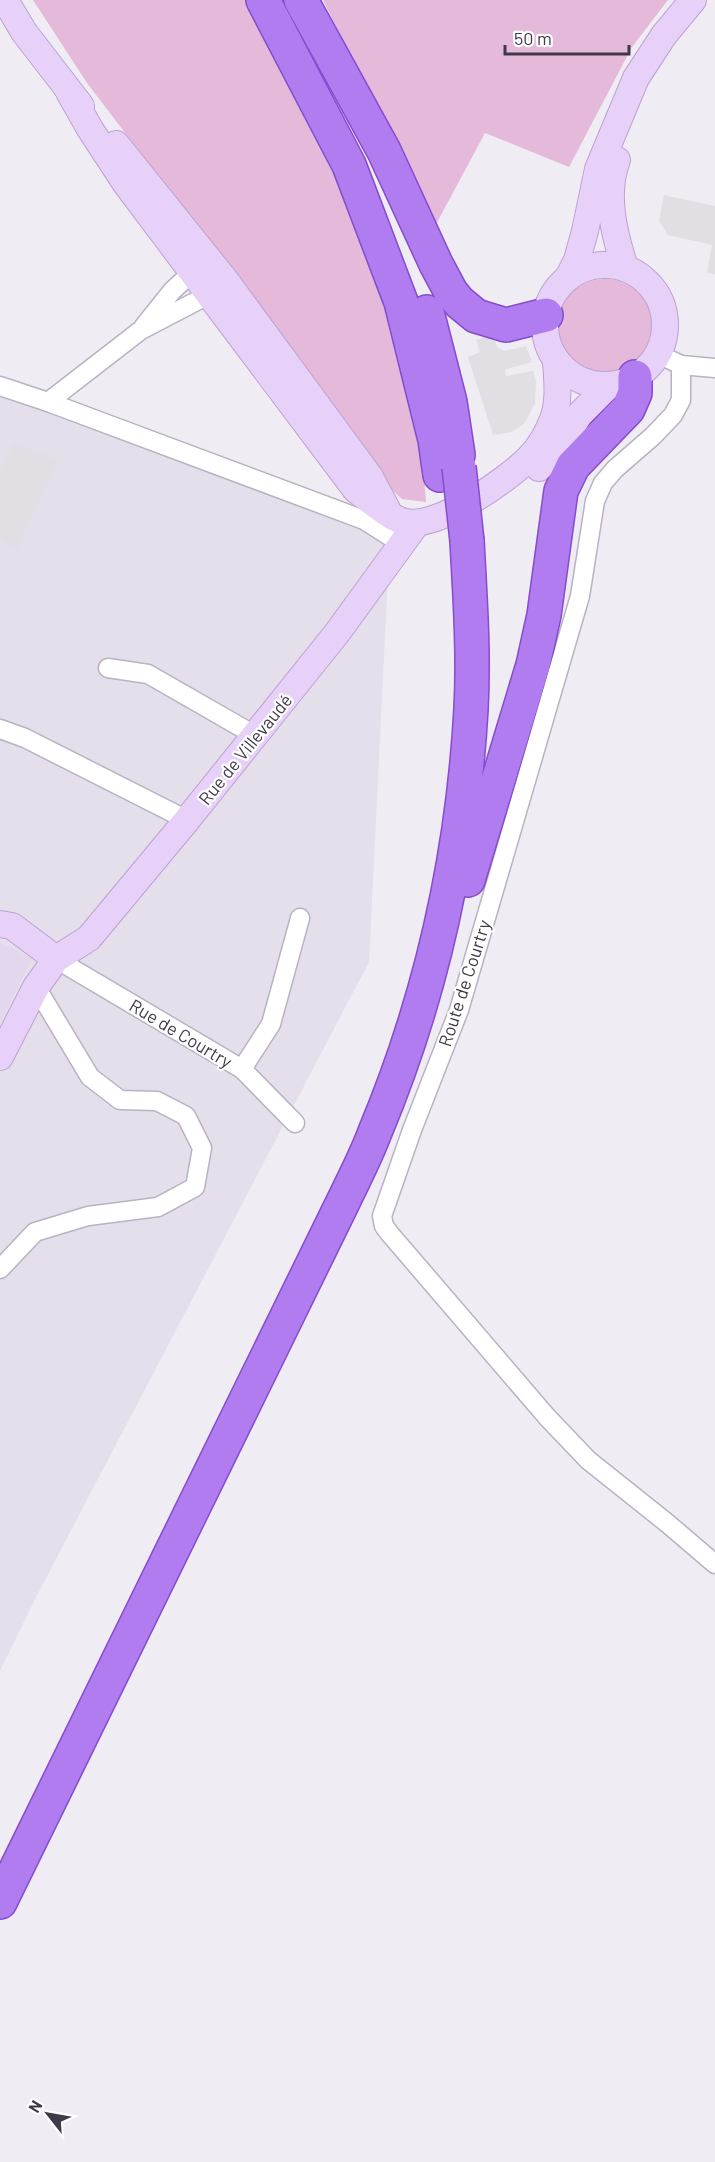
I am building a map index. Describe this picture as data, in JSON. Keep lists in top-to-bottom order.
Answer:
{
  "streets": {
    "main road": ["Rue de Villevaudé"],
    "street": ["Route de Courtry", "Rue de Courtry"]
  },
  "crossings": [
    ["Rue de Villevaudé", "Rue de Courtry"]
  ],
  "scale_bar": "50 m",
  "north": "top left"
}
